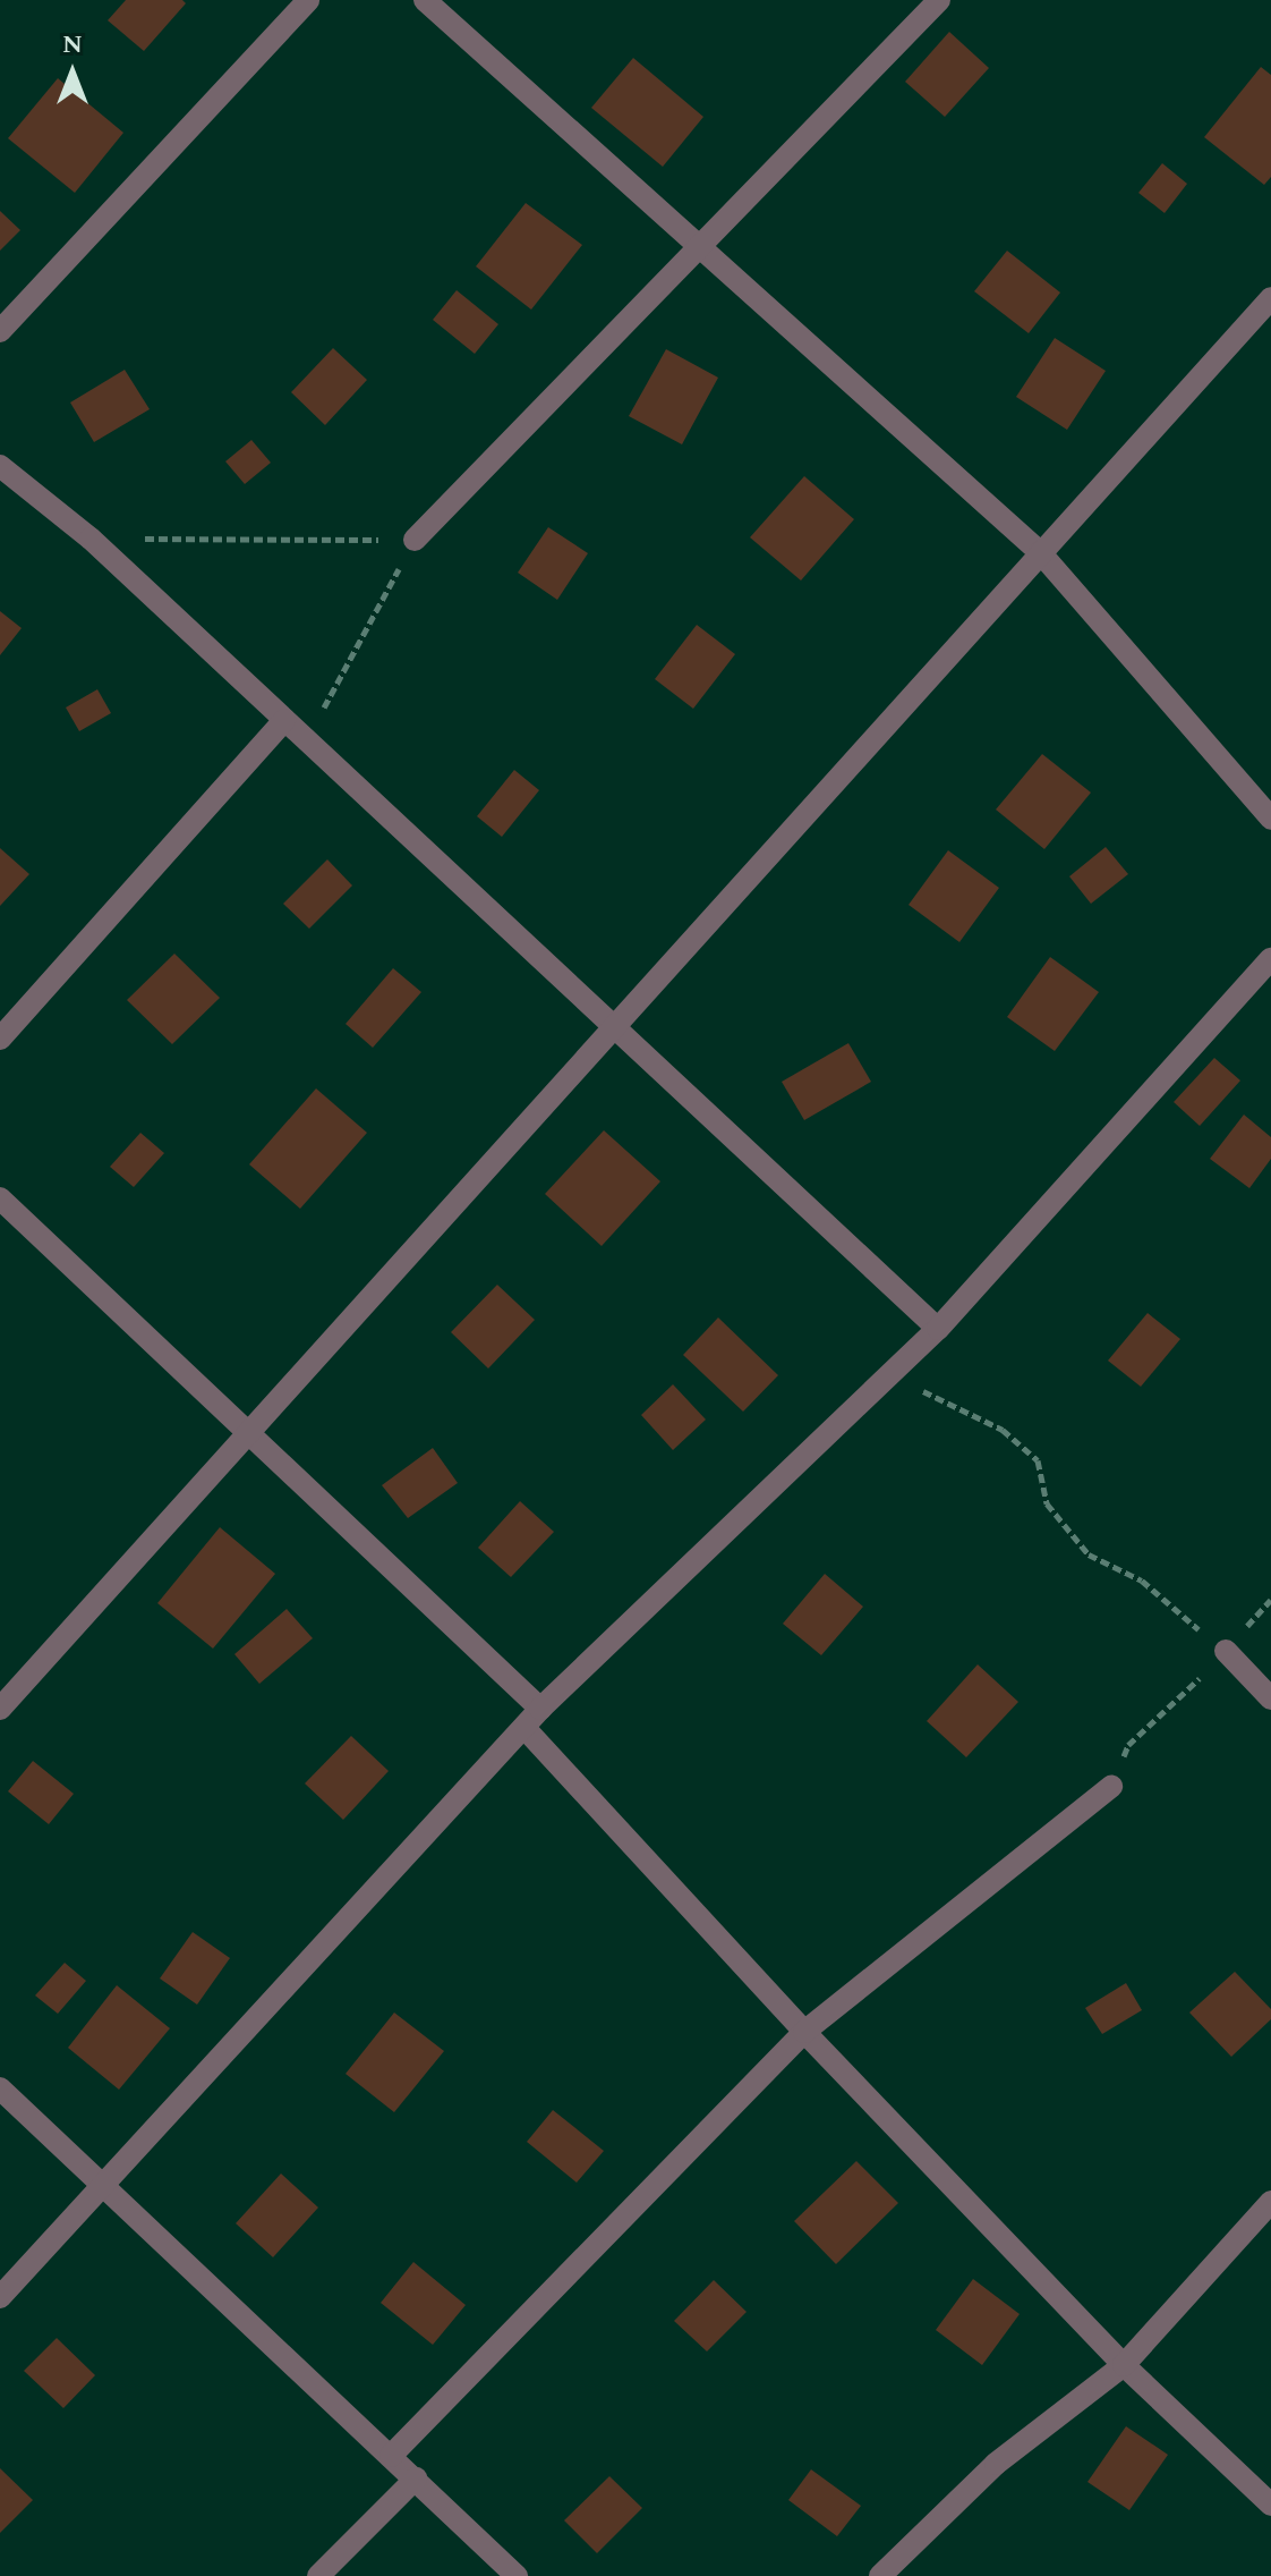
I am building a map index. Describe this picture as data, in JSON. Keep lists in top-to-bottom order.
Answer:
{
  "north": "top"
}
